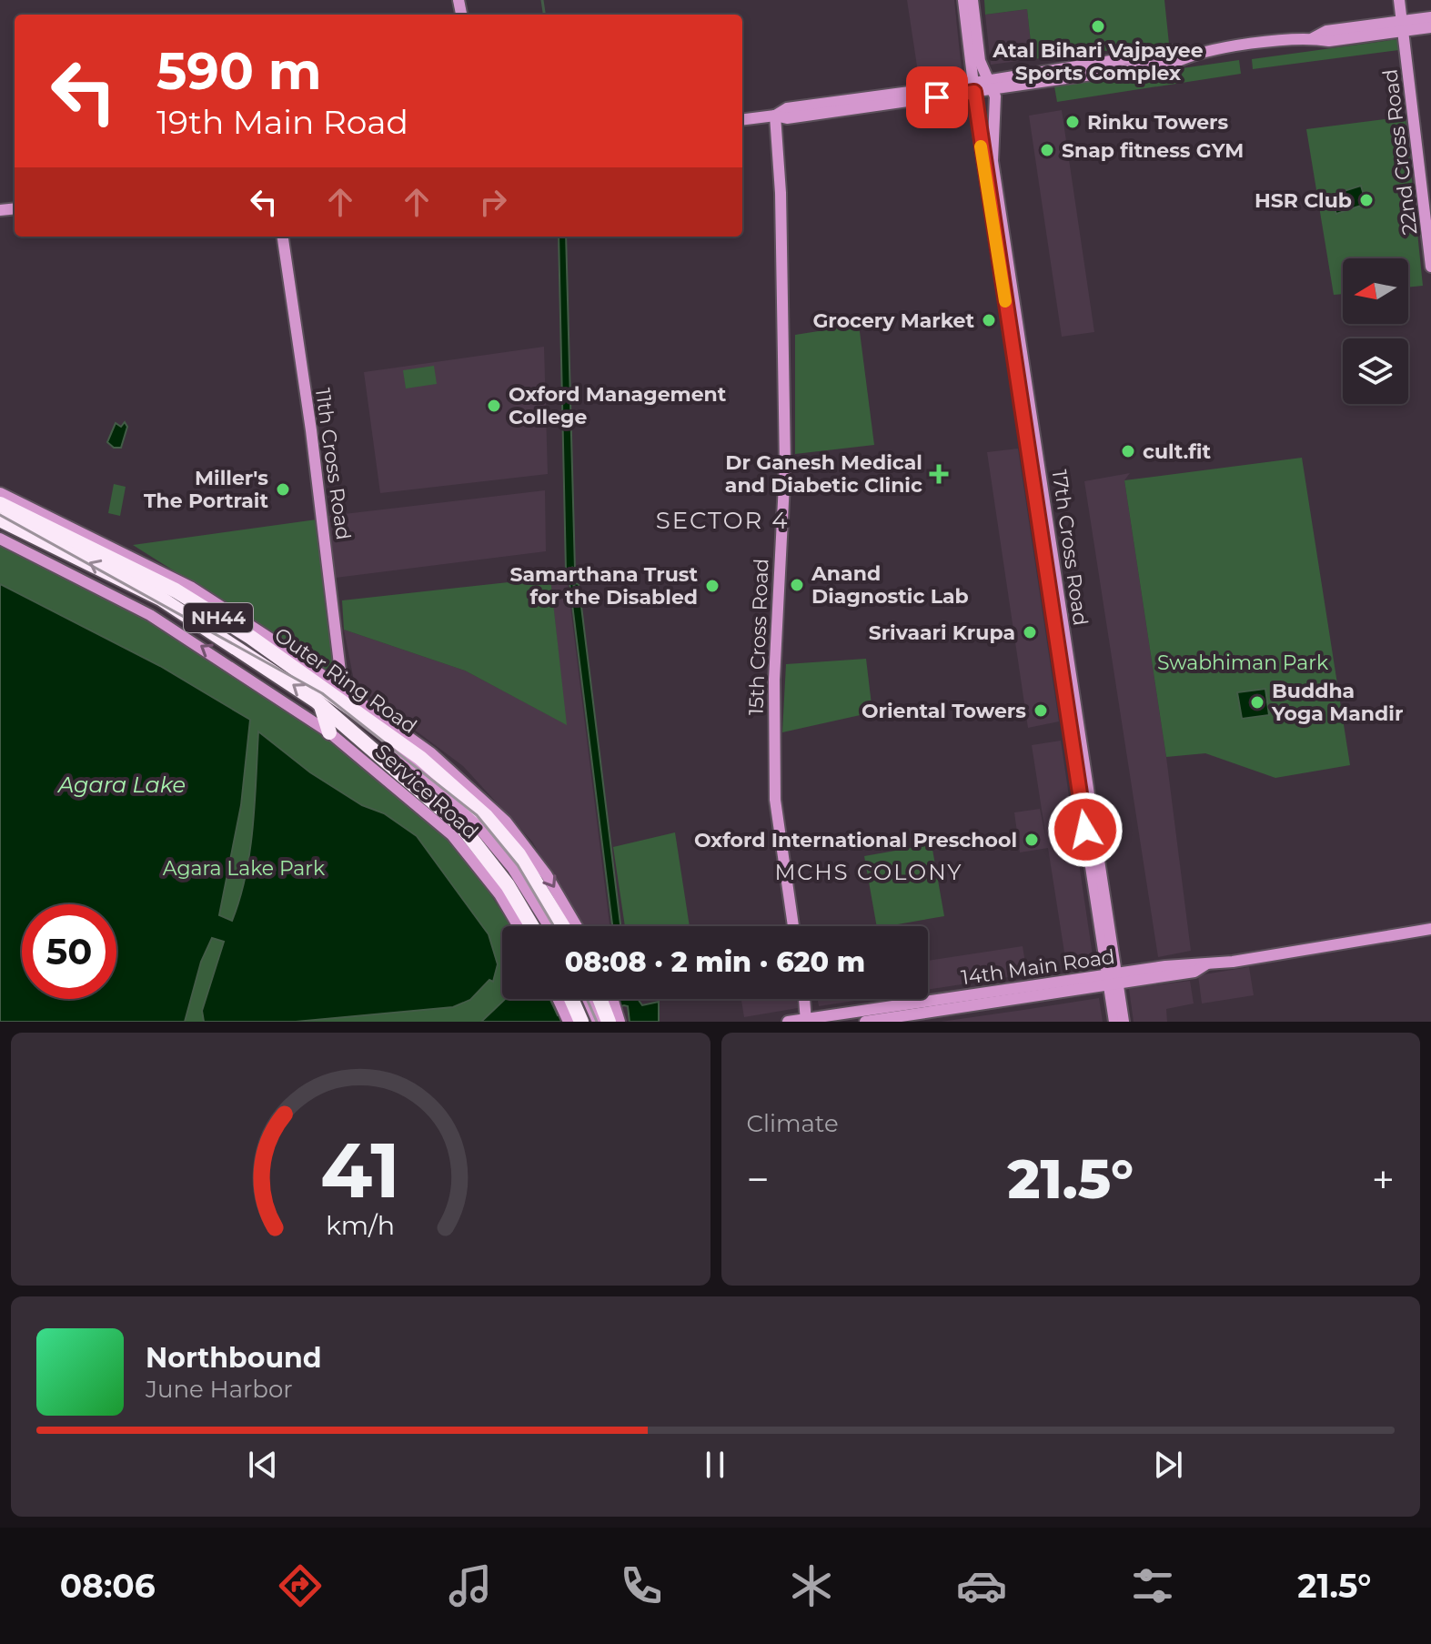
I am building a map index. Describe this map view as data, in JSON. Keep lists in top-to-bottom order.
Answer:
{
  "streets": {
    "highway": ["NH44", "Outer Ring Road"],
    "street": [
      "22nd Cross Road",
      "11th Cross Road",
      "17th Cross Road",
      "15th Cross Road",
      "Service Road",
      "14th Main Road"
    ]
  },
  "crossings": [
    ["11th Cross Road", "Outer Ring Road"],
    ["17th Cross Road", "14th Main Road"]
  ],
  "districts": ["SECTOR 4", "MCHS COLONY"],
  "water": ["Agara Lake"],
  "parks": ["Swabhiman Park", "Agara Lake Park"],
  "places": {
    "other": [
      "Atal Bihari Vajpayee Sports Complex",
      "Rinku Towers",
      "Snap fitness GYM",
      "HSR Club",
      "Grocery Market",
      "Oxford Management College",
      "cult.fit",
      "Miller's The Portrait",
      "Anand Diagnostic Lab",
      "Samarthana Trust for the Disabled",
      "Srivaari Krupa",
      "Buddha Yoga Mandir",
      "Oriental Towers",
      "Oxford International Preschool"
    ],
    "health": ["Dr Ganesh Medical and Diabetic Clinic"]
  },
  "north": "left",
  "page": {
    "turn": ["590 m", "19th Main Road"],
    "limit": "50",
    "trip": "08:08 · 2 min · 620 m",
    "tile": "Climate",
    "heat": ["−", "21.5°", "+"],
    "song": ["Northbound", "June Harbor"],
    "tabs": ["08:06", "21.5°"],
    "gauge": ["41", "km/h"]
  }
}
